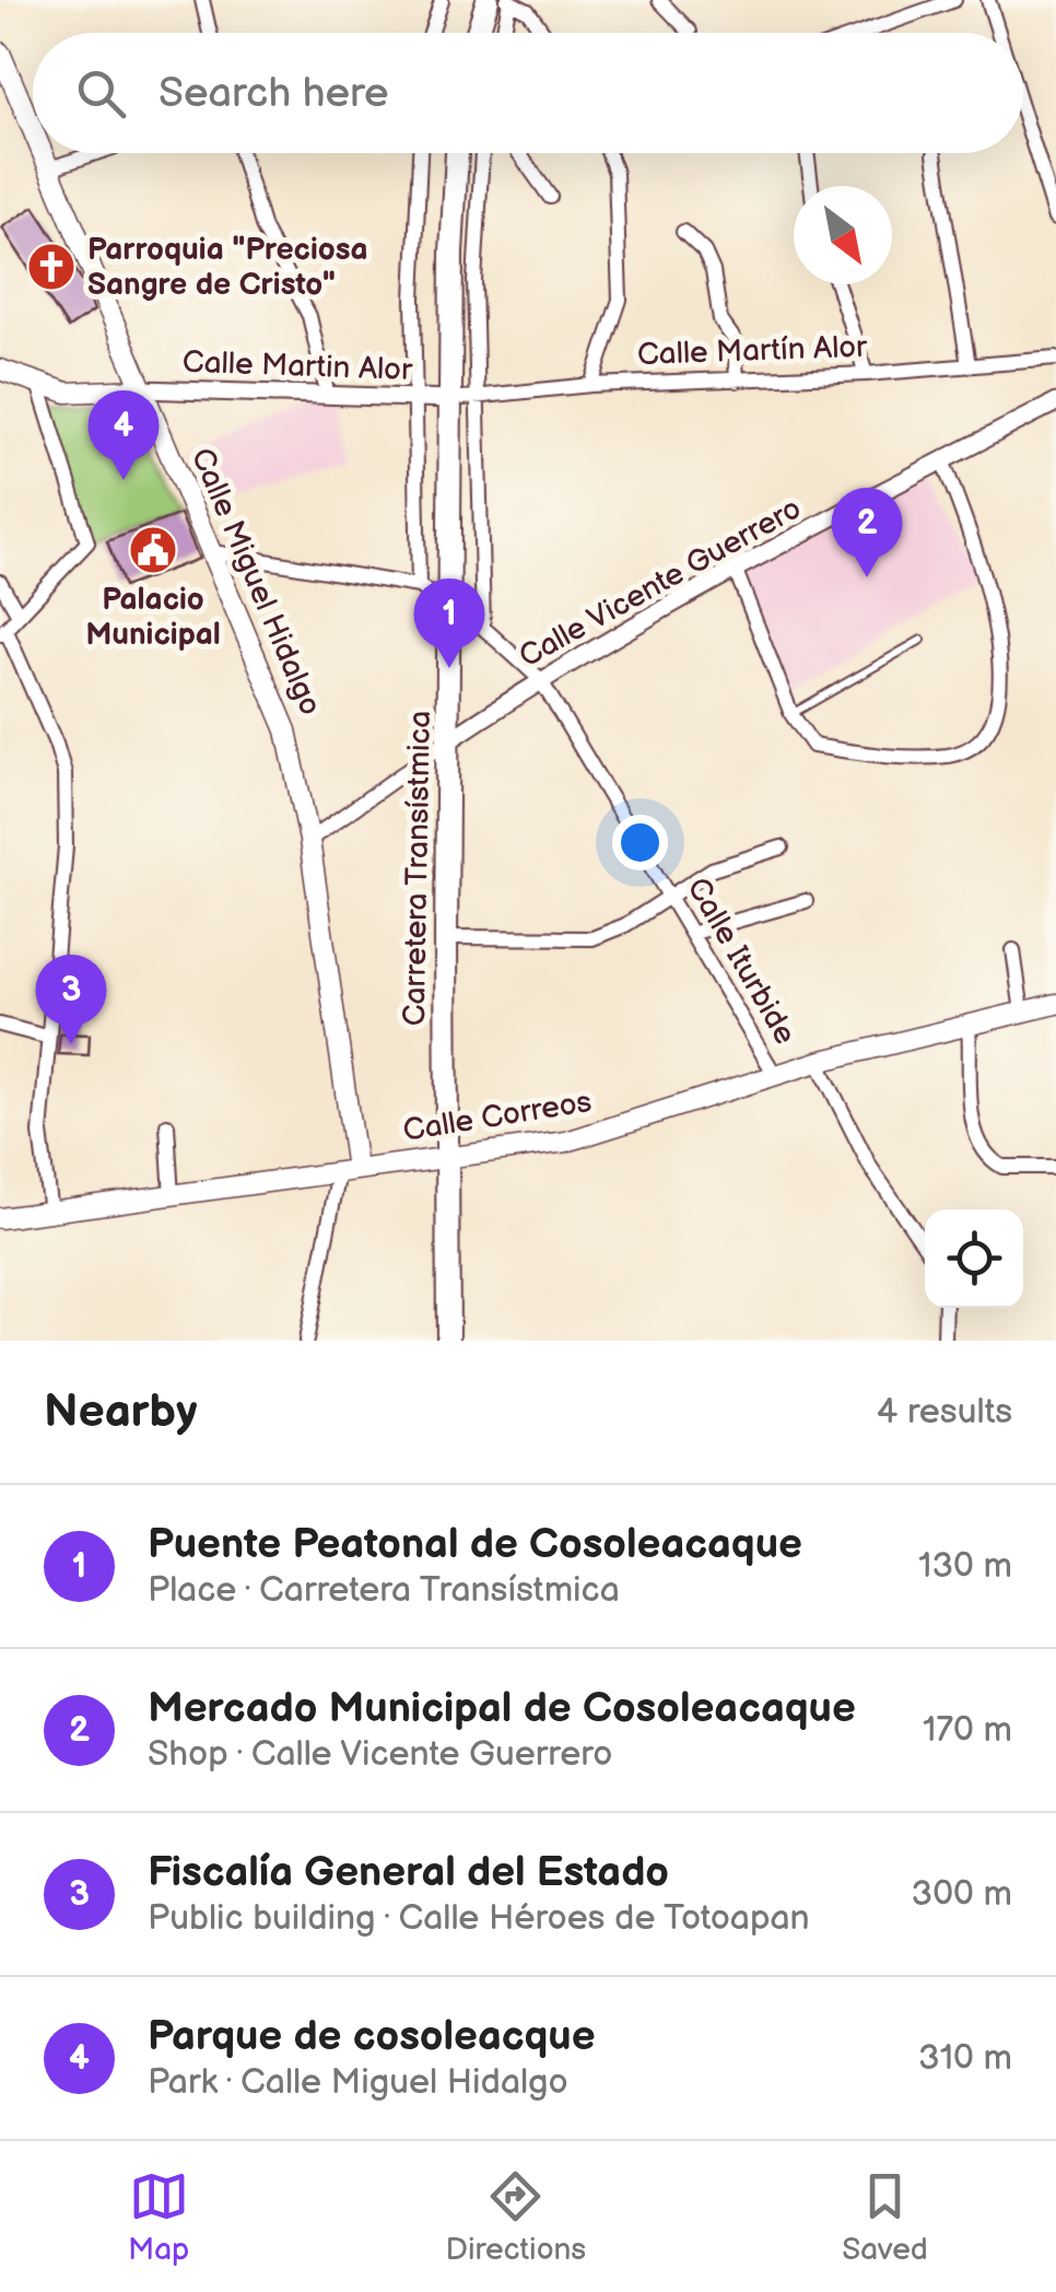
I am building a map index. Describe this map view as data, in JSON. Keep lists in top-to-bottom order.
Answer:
{
  "streets": {
    "main road": ["Calle Miguel Hidalgo", "Carretera Transístmica", "Calle Correos"],
    "street": [
      "Calle Martín Alor",
      "Calle Martin Alor",
      "Calle Vicente Guerrero",
      "Calle Iturbide"
    ]
  },
  "crossings": [
    ["Calle Martín Alor", "Calle Martin Alor"],
    ["Calle Martín Alor", "Carretera Transístmica"],
    ["Calle Martin Alor", "Calle Miguel Hidalgo"],
    ["Calle Martin Alor", "Carretera Transístmica"],
    ["Calle Miguel Hidalgo", "Calle Vicente Guerrero"],
    ["Calle Miguel Hidalgo", "Calle Iturbide"],
    ["Calle Miguel Hidalgo", "Calle Correos"],
    ["Calle Vicente Guerrero", "Carretera Transístmica"],
    ["Calle Vicente Guerrero", "Calle Iturbide"],
    ["Carretera Transístmica", "Calle Iturbide"],
    ["Carretera Transístmica", "Calle Correos"],
    ["Calle Iturbide", "Calle Correos"]
  ],
  "places": {
    "church": ["Parroquia \"Preciosa Sangre de Cristo\""],
    "public building": ["Palacio Municipal"]
  },
  "north": "bottom right",
  "page": {
    "search": "Search here",
    "pins": [
      "4",
      "2",
      "1",
      "3"
    ],
    "heading": ["Nearby", "4 results"],
    "list": [
      {
        "mark": "1",
        "name": "Puente Peatonal de Cosoleacaque",
        "note": "Place · Carretera Transístmica",
        "value": "130 m"
      },
      {
        "mark": "2",
        "name": "Mercado Municipal de Cosoleacaque",
        "note": "Shop · Calle Vicente Guerrero",
        "value": "170 m"
      },
      {
        "mark": "3",
        "name": "Fiscalía General del Estado",
        "note": "Public building · Calle Héroes de Totoapan",
        "value": "300 m"
      },
      {
        "mark": "4",
        "name": "Parque de cosoleacque",
        "note": "Park · Calle Miguel Hidalgo",
        "value": "310 m"
      }
    ],
    "nav": ["Map", "Directions", "Saved"]
  }
}
